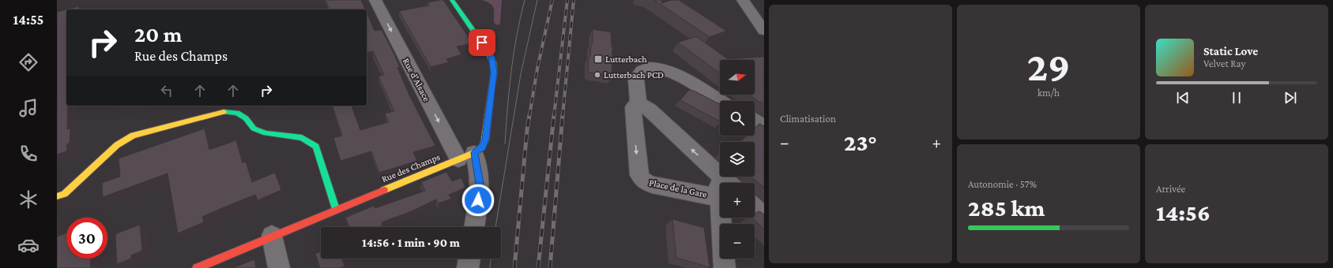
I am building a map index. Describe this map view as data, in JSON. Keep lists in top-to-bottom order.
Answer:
{
  "streets": {
    "street": ["Rue d'Alsace", "Rue des Champs", "Place de la Gare"]
  },
  "crossings": [
    ["Rue d'Alsace", "Rue des Champs"]
  ],
  "one_way": ["Rue d'Alsace"],
  "places": {
    "transit": ["Lutterbach"],
    "other": ["Lutterbach PCD"]
  },
  "north": "right",
  "page": {
    "tabs": "14:55",
    "tile": [
      "Climatisation",
      ["29", "km/h"],
      ["Autonomie · 57%", "285 km"],
      ["Arrivée", "14:56"]
    ],
    "turn": ["20 m", "Rue des Champs"],
    "song": ["Static Love", "Velvet Ray"],
    "map_buttons": ["+", "−"],
    "heat": ["−", "23°", "+"],
    "limit": "30",
    "trip": "14:56 · 1 min · 90 m"
  }
}
